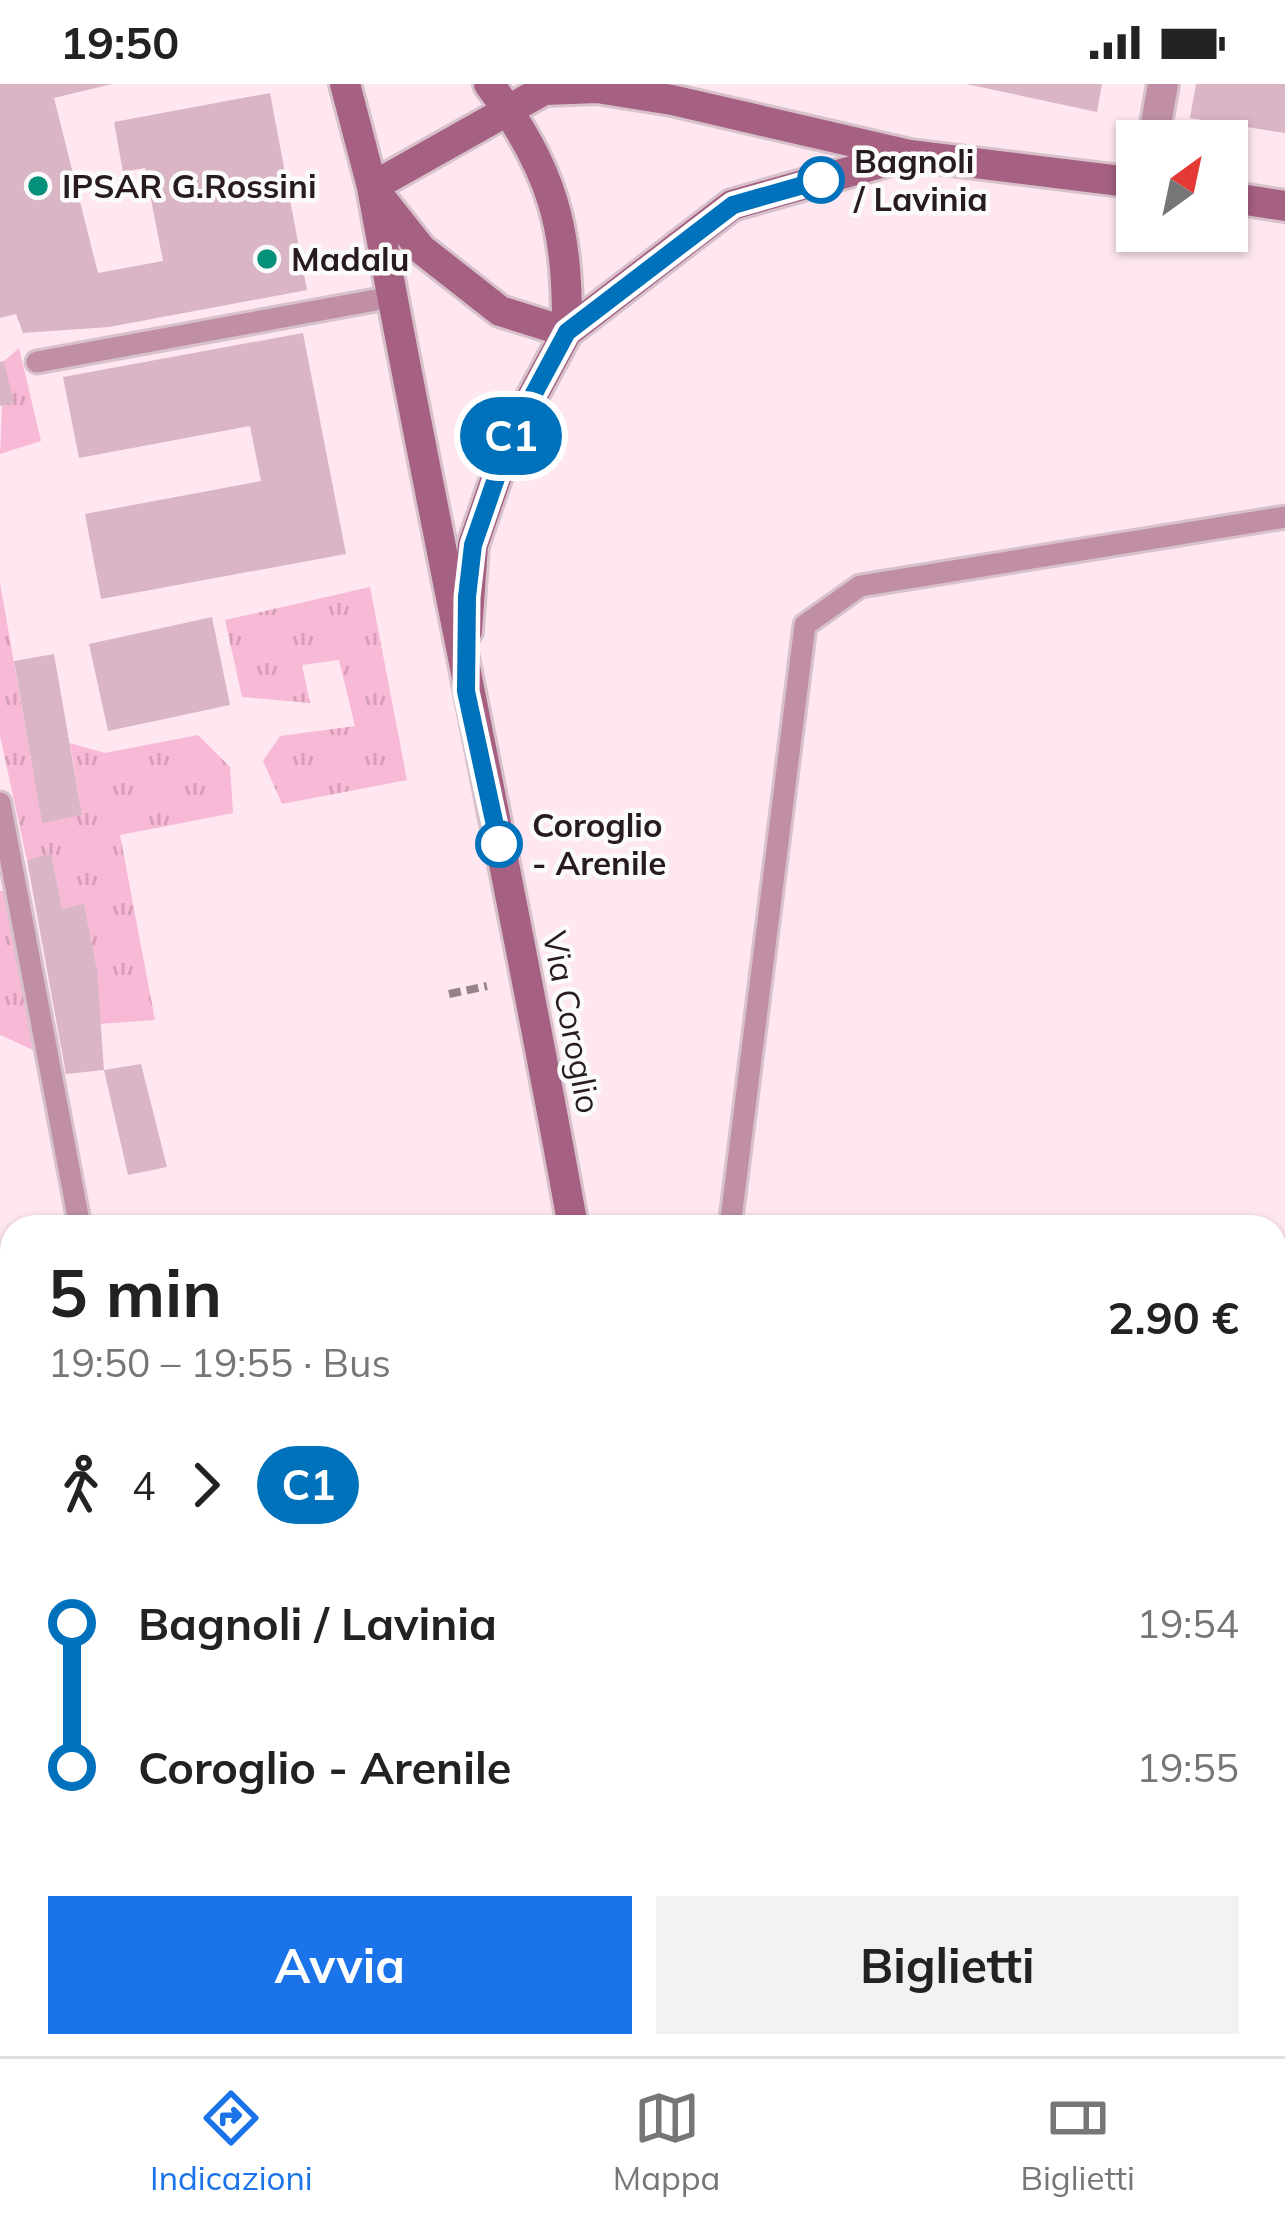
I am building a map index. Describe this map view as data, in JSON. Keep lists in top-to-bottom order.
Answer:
{
  "streets": {
    "street": ["Via Coroglio"]
  },
  "places": [
    "Bagnoli / Lavinia",
    "IPSAR G.Rossini",
    "Madalu",
    "Coroglio - Arenile"
  ],
  "lines": ["bus line C1"],
  "north": "top right",
  "page": {
    "status": "19:50",
    "on_map": "C1",
    "heading": ["5 min", "19:50 – 19:55 · Bus", "2.90 €"],
    "legs": ["4", "C1"],
    "list": [
      {
        "name": "Bagnoli / Lavinia",
        "value": "19:54"
      },
      {
        "name": "Coroglio - Arenile",
        "value": "19:55"
      }
    ],
    "buttons": ["Avvia", "Biglietti"],
    "tabs": ["Indicazioni", "Mappa", "Biglietti"]
  }
}
